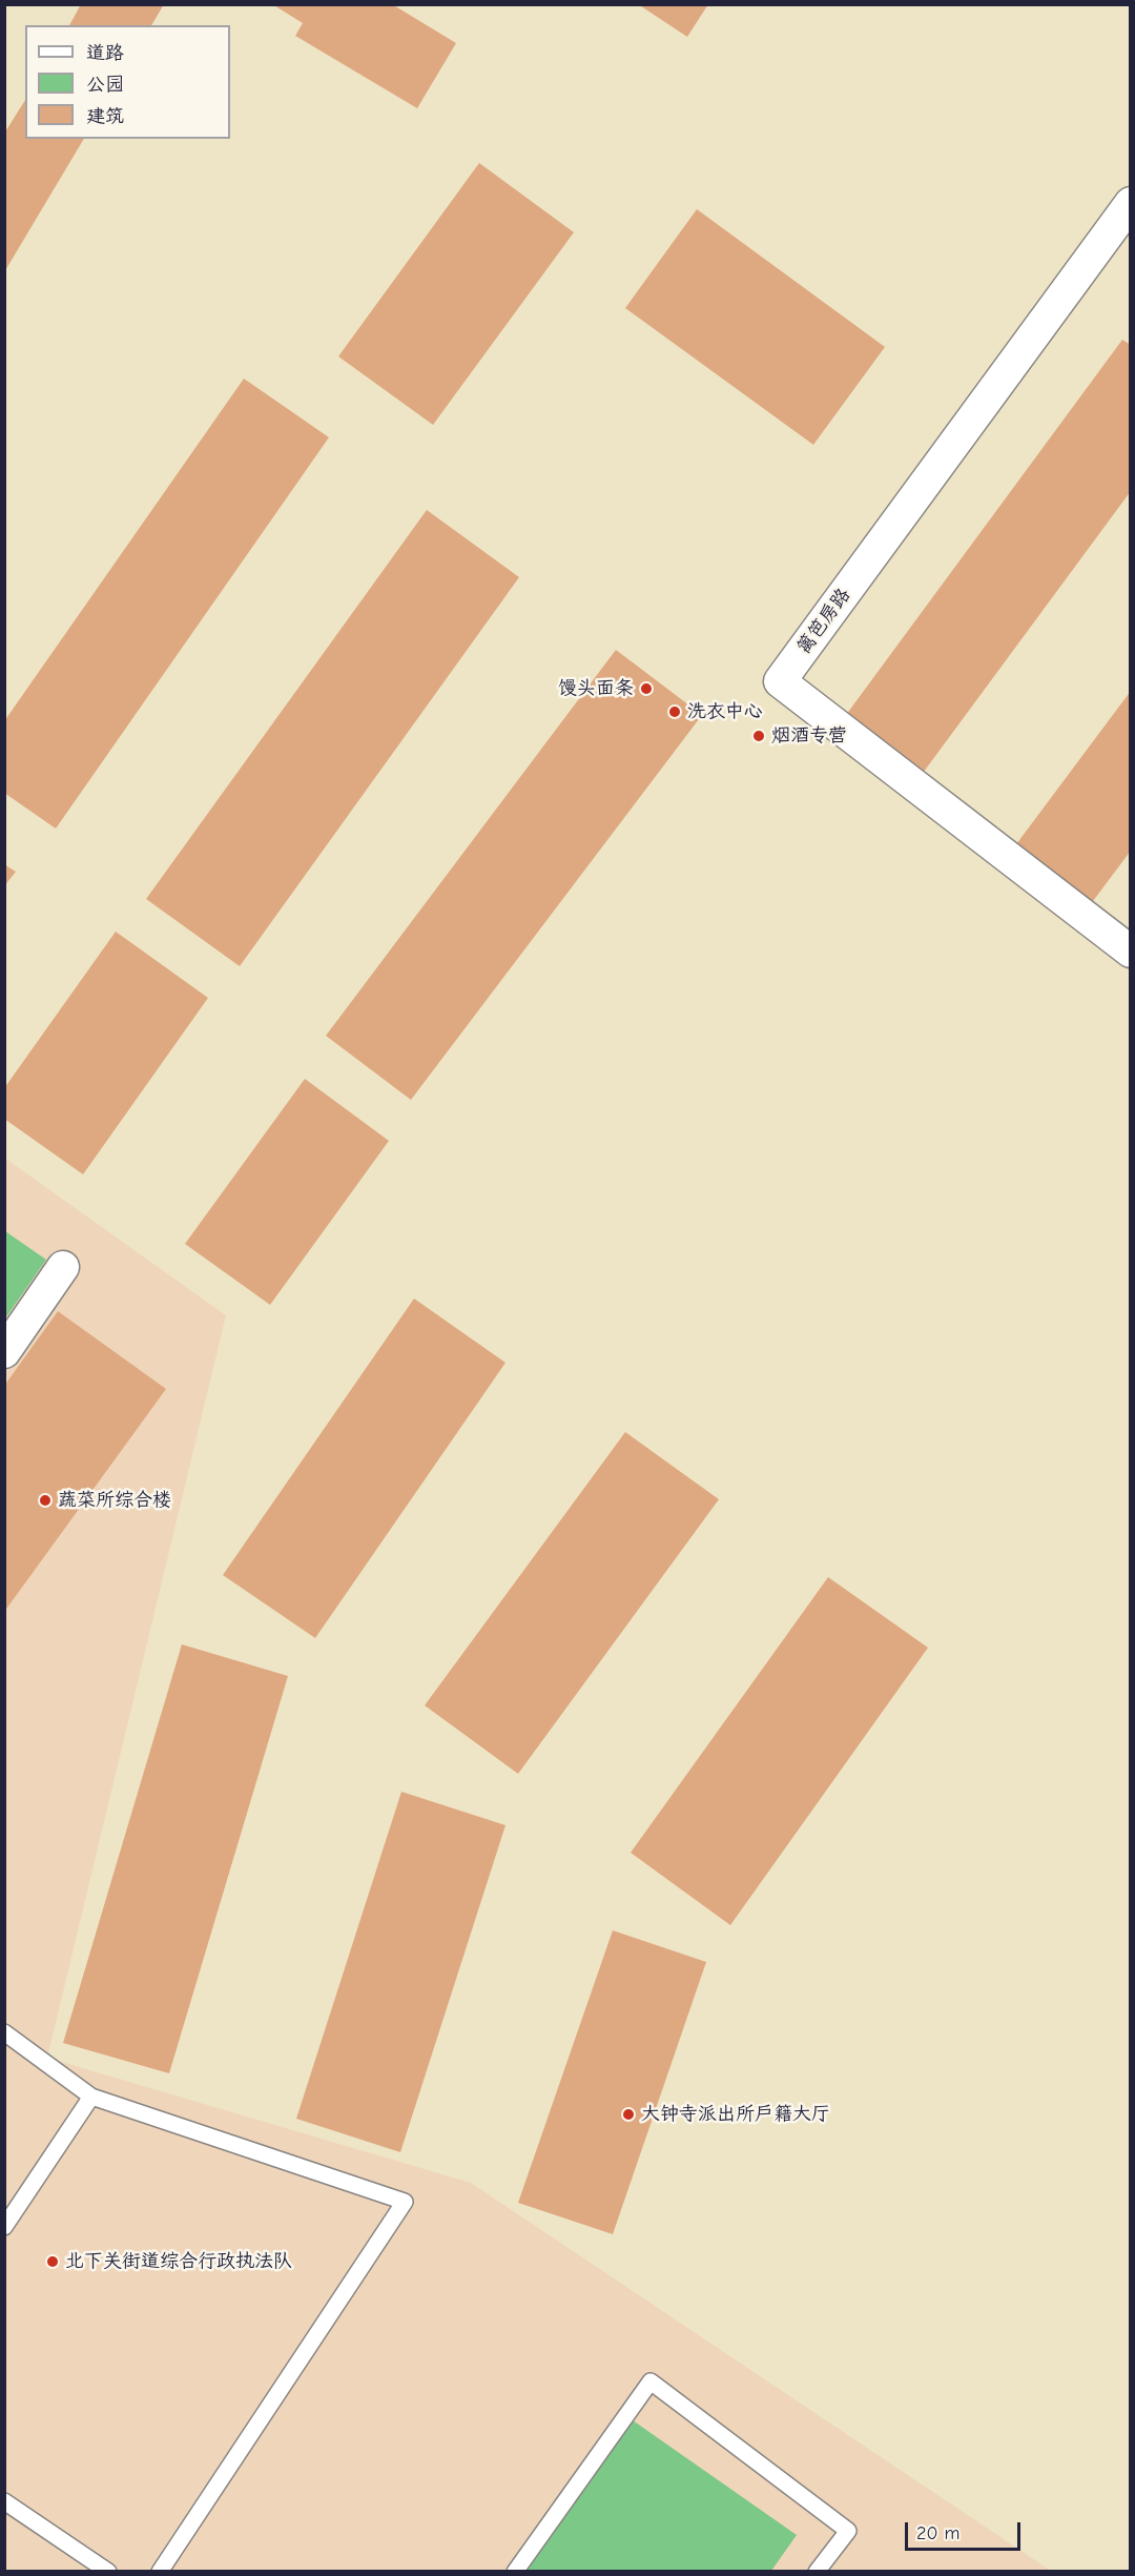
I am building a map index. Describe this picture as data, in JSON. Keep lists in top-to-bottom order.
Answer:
{
  "streets": {
    "street": ["篱笆房路"]
  },
  "places": [
    "馒头面条",
    "洗衣中心",
    "烟酒专营",
    "蔬菜所综合楼",
    "大钟寺派出所户籍大厅",
    "北下关街道综合行政执法队"
  ],
  "legend": ["道路", "公园", "建筑"],
  "scale_bar": "20 m"
}
